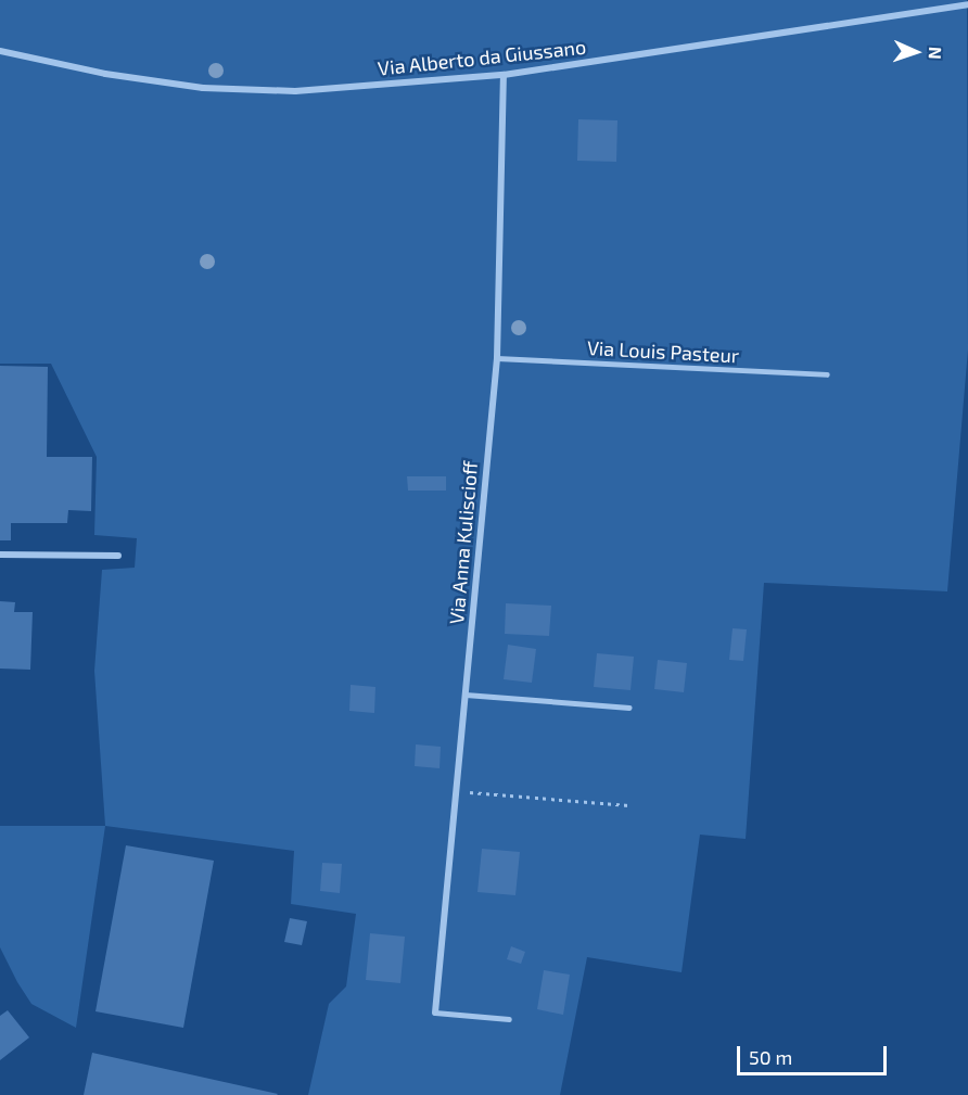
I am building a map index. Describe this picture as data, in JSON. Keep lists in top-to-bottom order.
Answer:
{
  "streets": {
    "street": ["Via Alberto da Giussano", "Via Anna Kuliscioff"],
    "lane": ["Via Louis Pasteur"]
  },
  "crossings": [
    ["Via Alberto da Giussano", "Via Anna Kuliscioff"],
    ["Via Louis Pasteur", "Via Anna Kuliscioff"]
  ],
  "scale_bar": "50 m",
  "north": "right"
}
